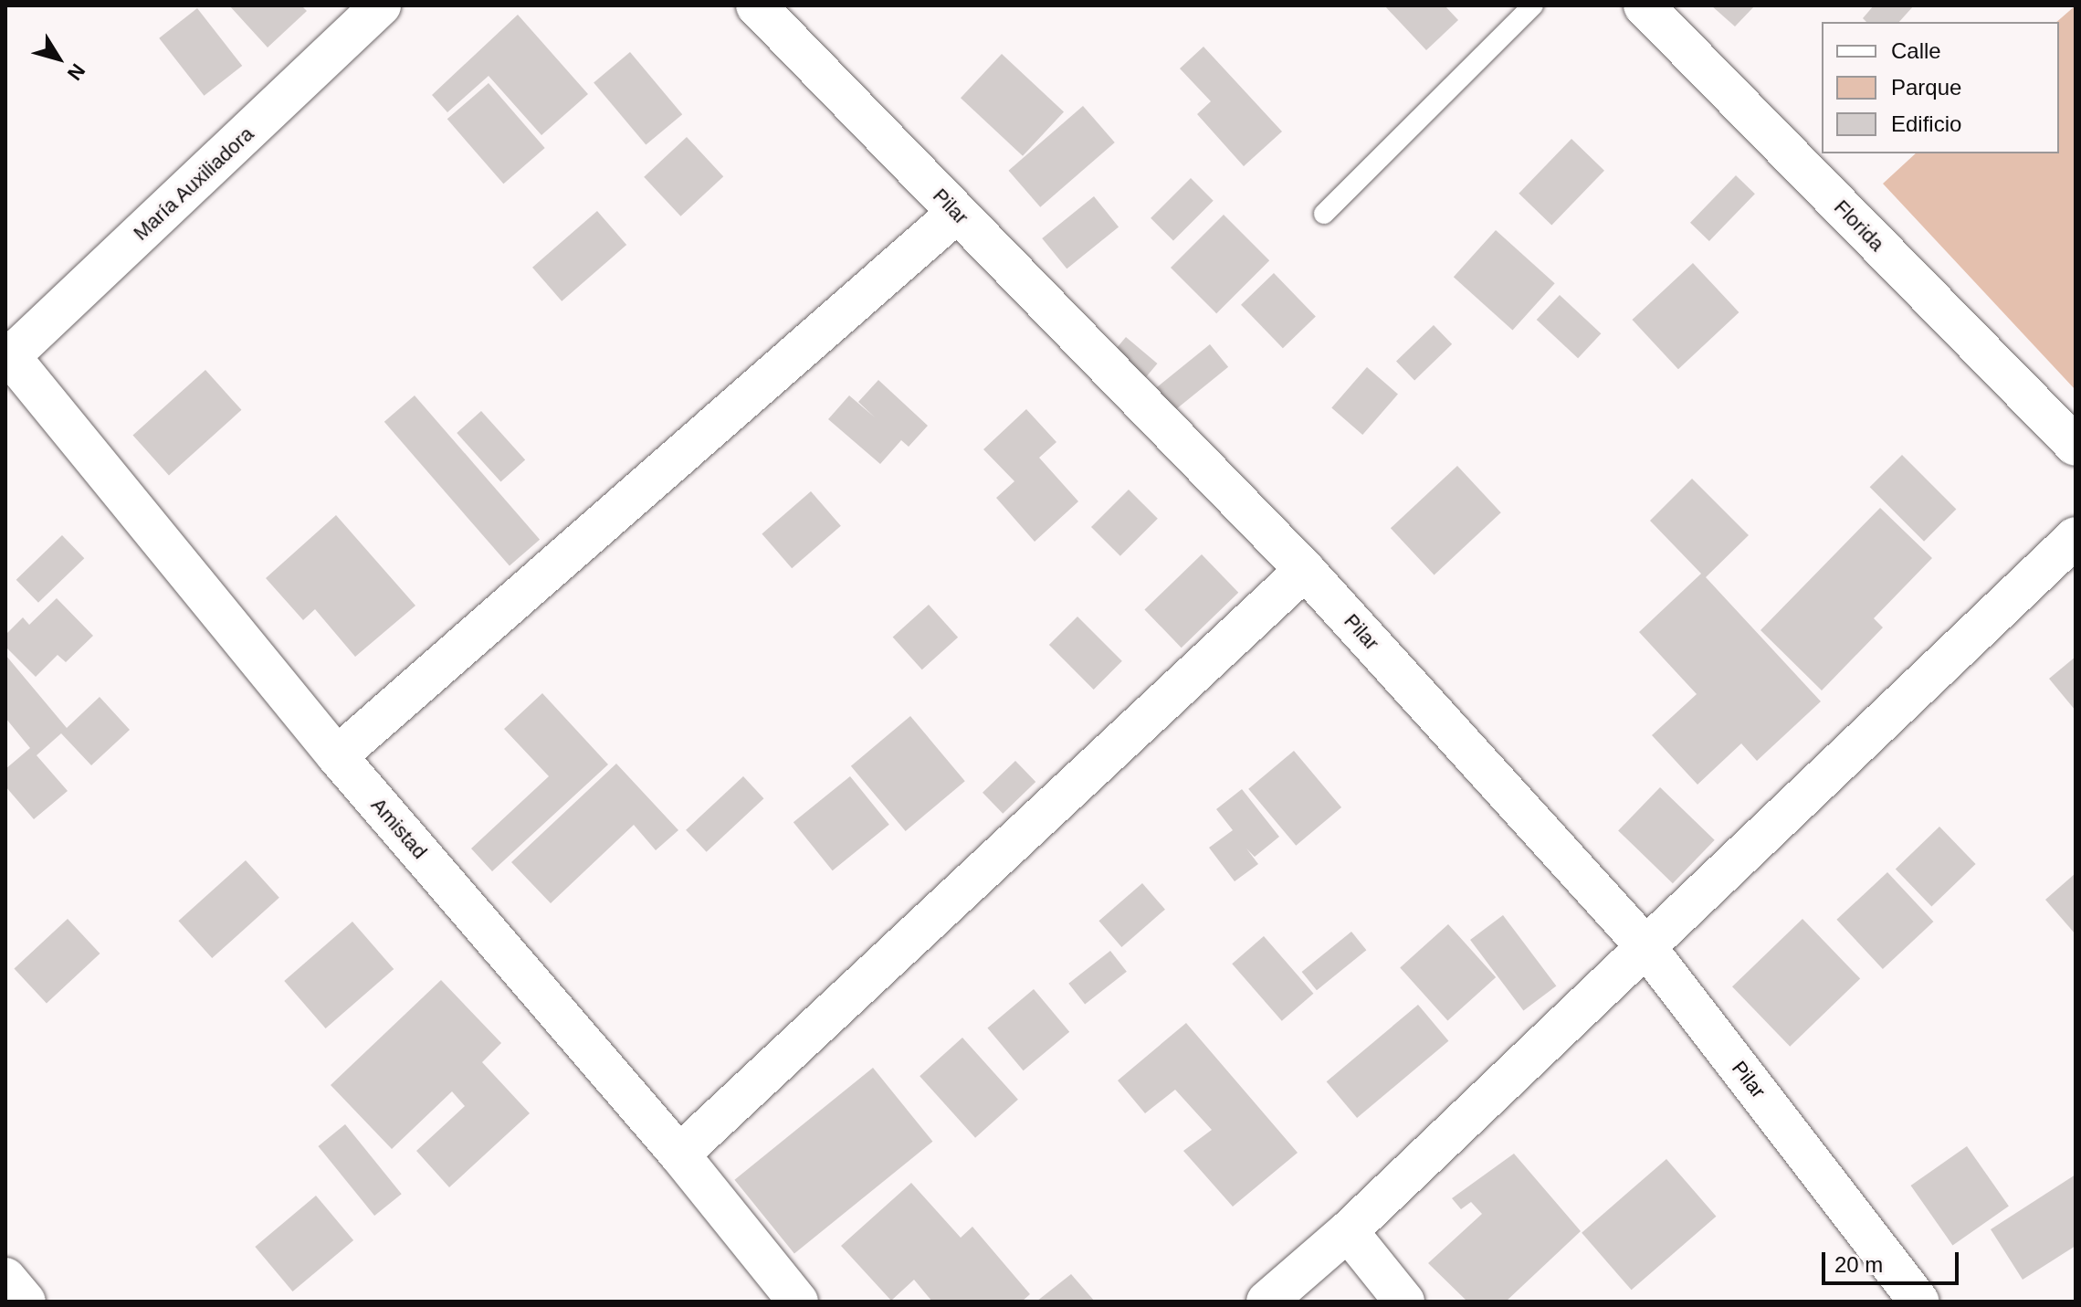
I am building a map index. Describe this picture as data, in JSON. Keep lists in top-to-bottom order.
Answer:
{
  "streets": {
    "street": [
      "María Auxiliadora",
      "Pilar",
      "Florida",
      "Amistad"
    ]
  },
  "crossings": [
    ["María Auxiliadora", "Amistad"]
  ],
  "legend": ["Calle", "Parque", "Edificio"],
  "scale_bar": "20 m",
  "north": "bottom right"
}
